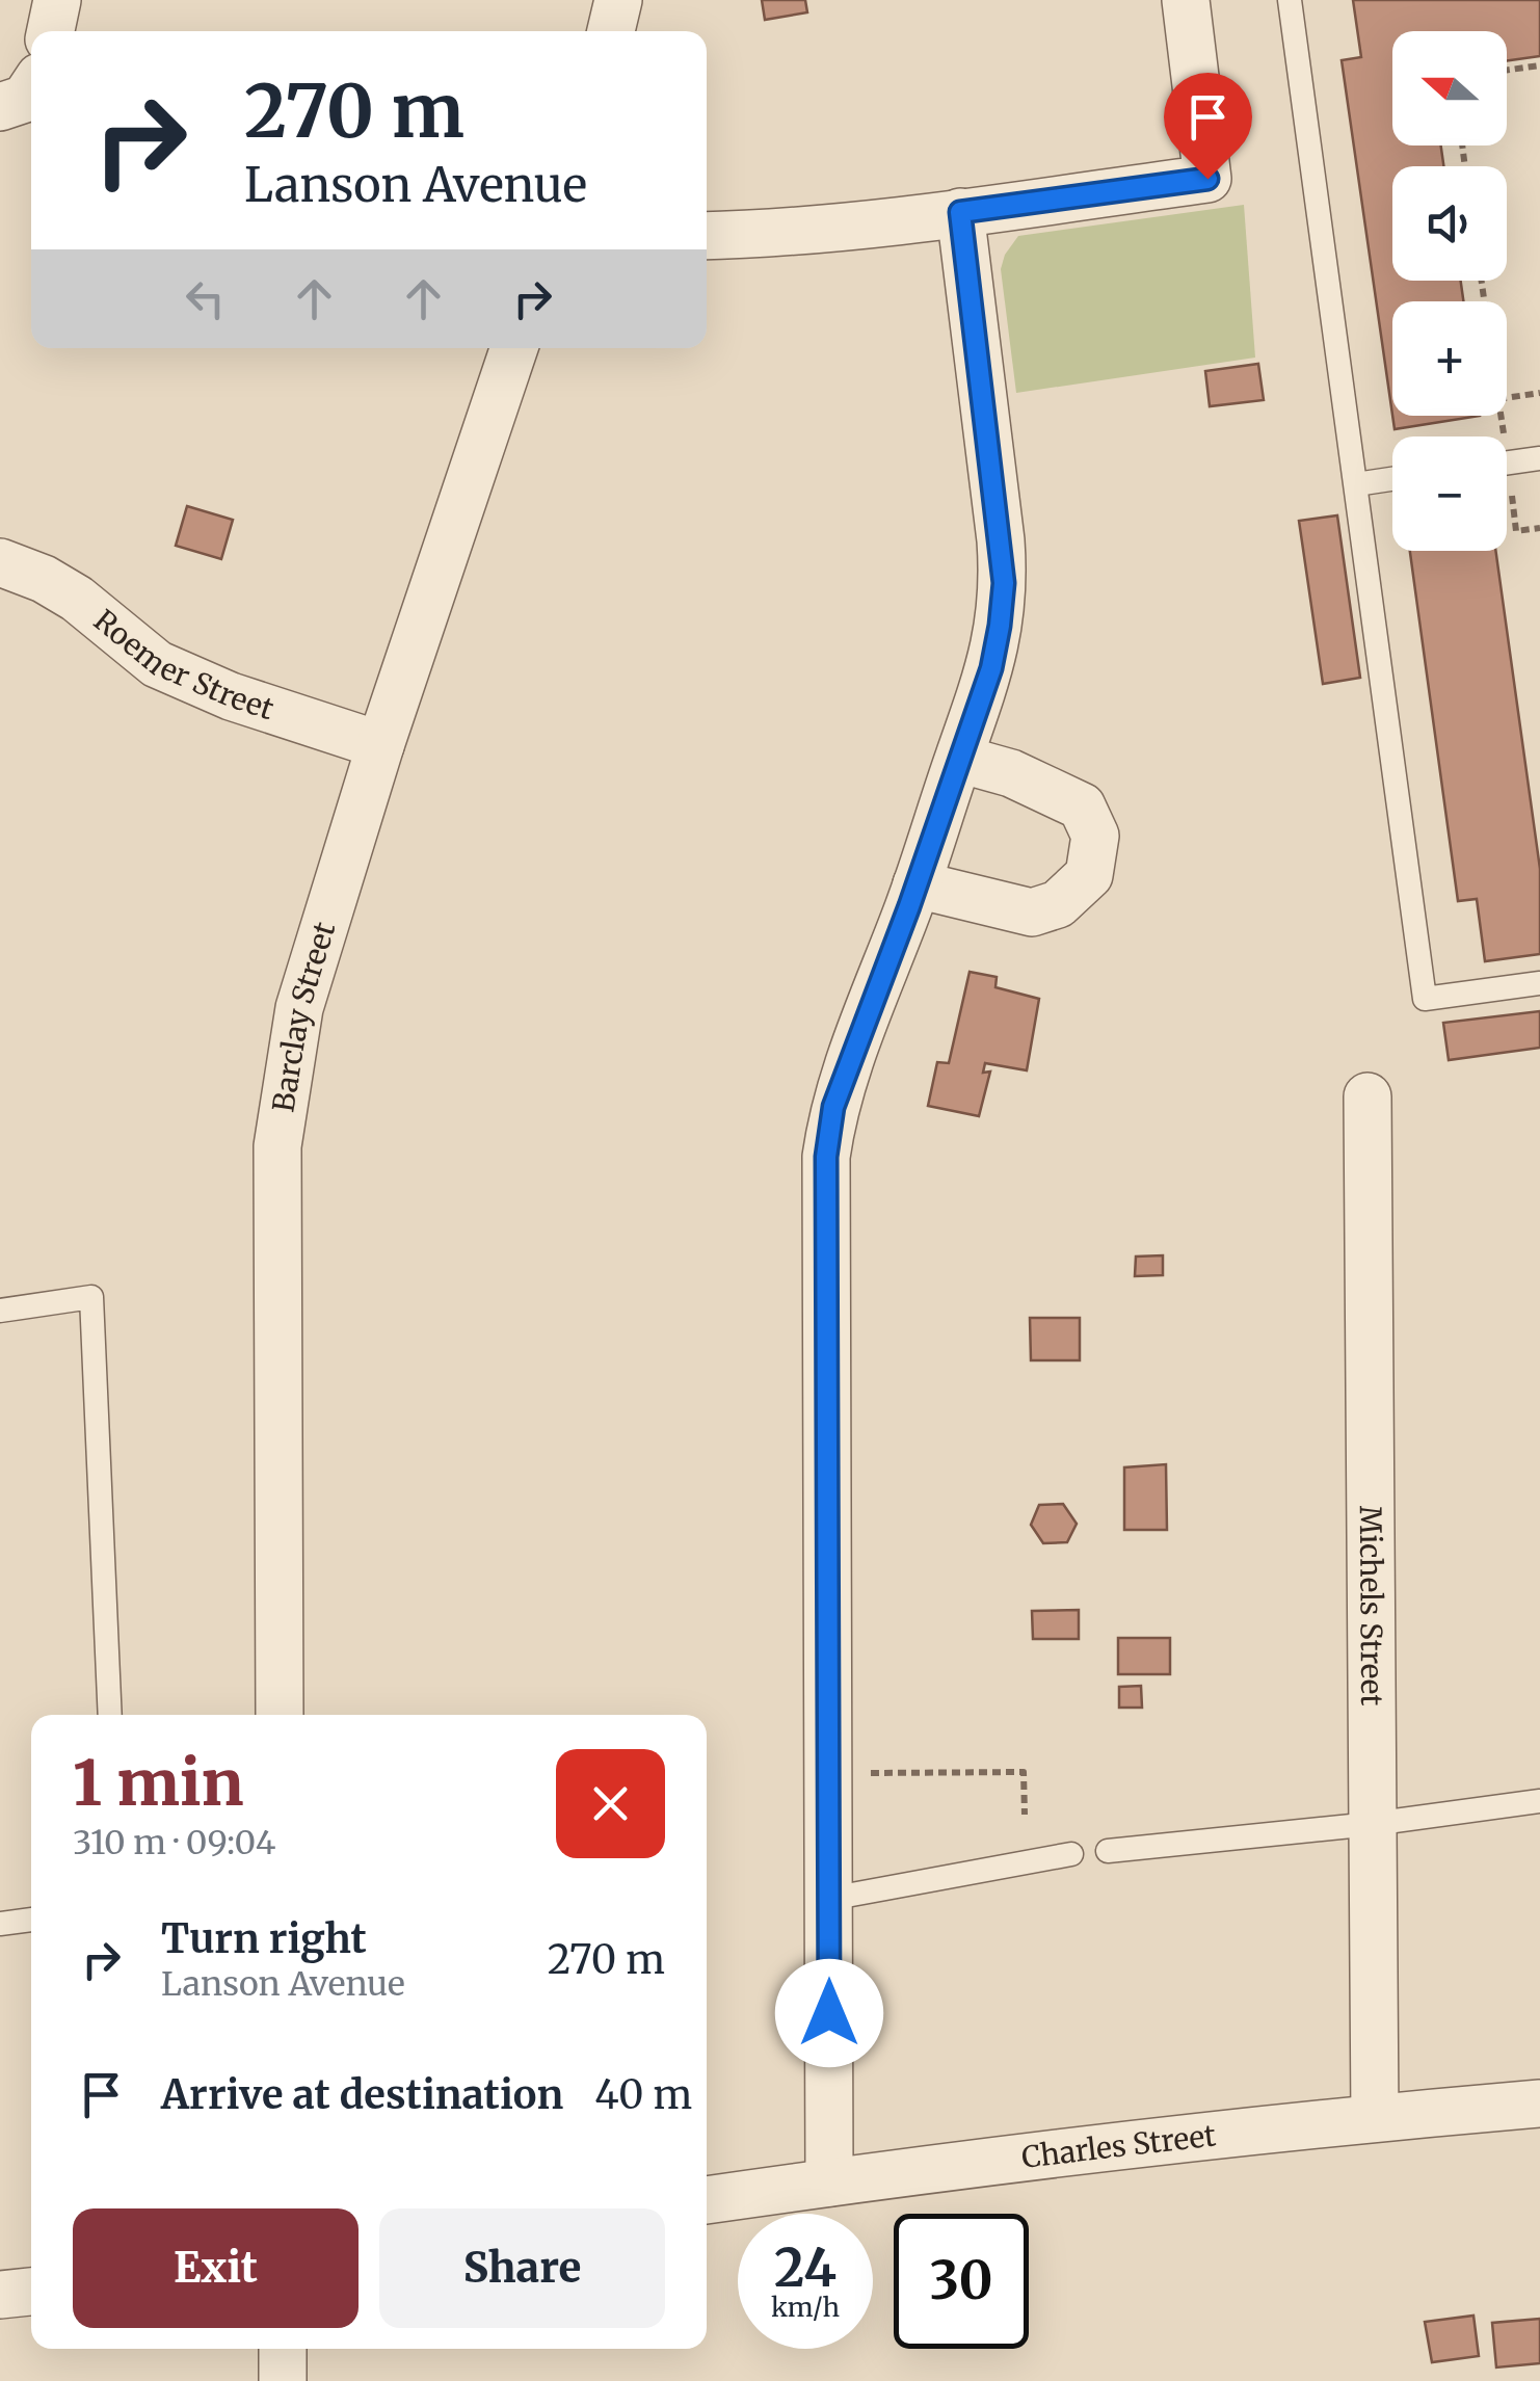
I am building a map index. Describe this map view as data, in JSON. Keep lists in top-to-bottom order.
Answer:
{
  "streets": {
    "street": [
      "Roemer Street",
      "Barclay Street",
      "Michels Street",
      "Charles Street"
    ]
  },
  "crossings": [
    ["Roemer Street", "Barclay Street"],
    ["Michels Street", "Charles Street"]
  ],
  "north": "left",
  "page": {
    "map_buttons": ["+", "−"],
    "turn": ["270 m", "Lanson Avenue"],
    "heading": ["1 min", "310 m · 09:04"],
    "list": [
      {
        "name": "Turn right",
        "note": "Lanson Avenue",
        "value": "270 m"
      },
      {
        "name": "Arrive at destination",
        "value": "40 m"
      }
    ],
    "buttons": ["Exit", "Share"],
    "speed": "24 km/h",
    "limit": "30"
  }
}
